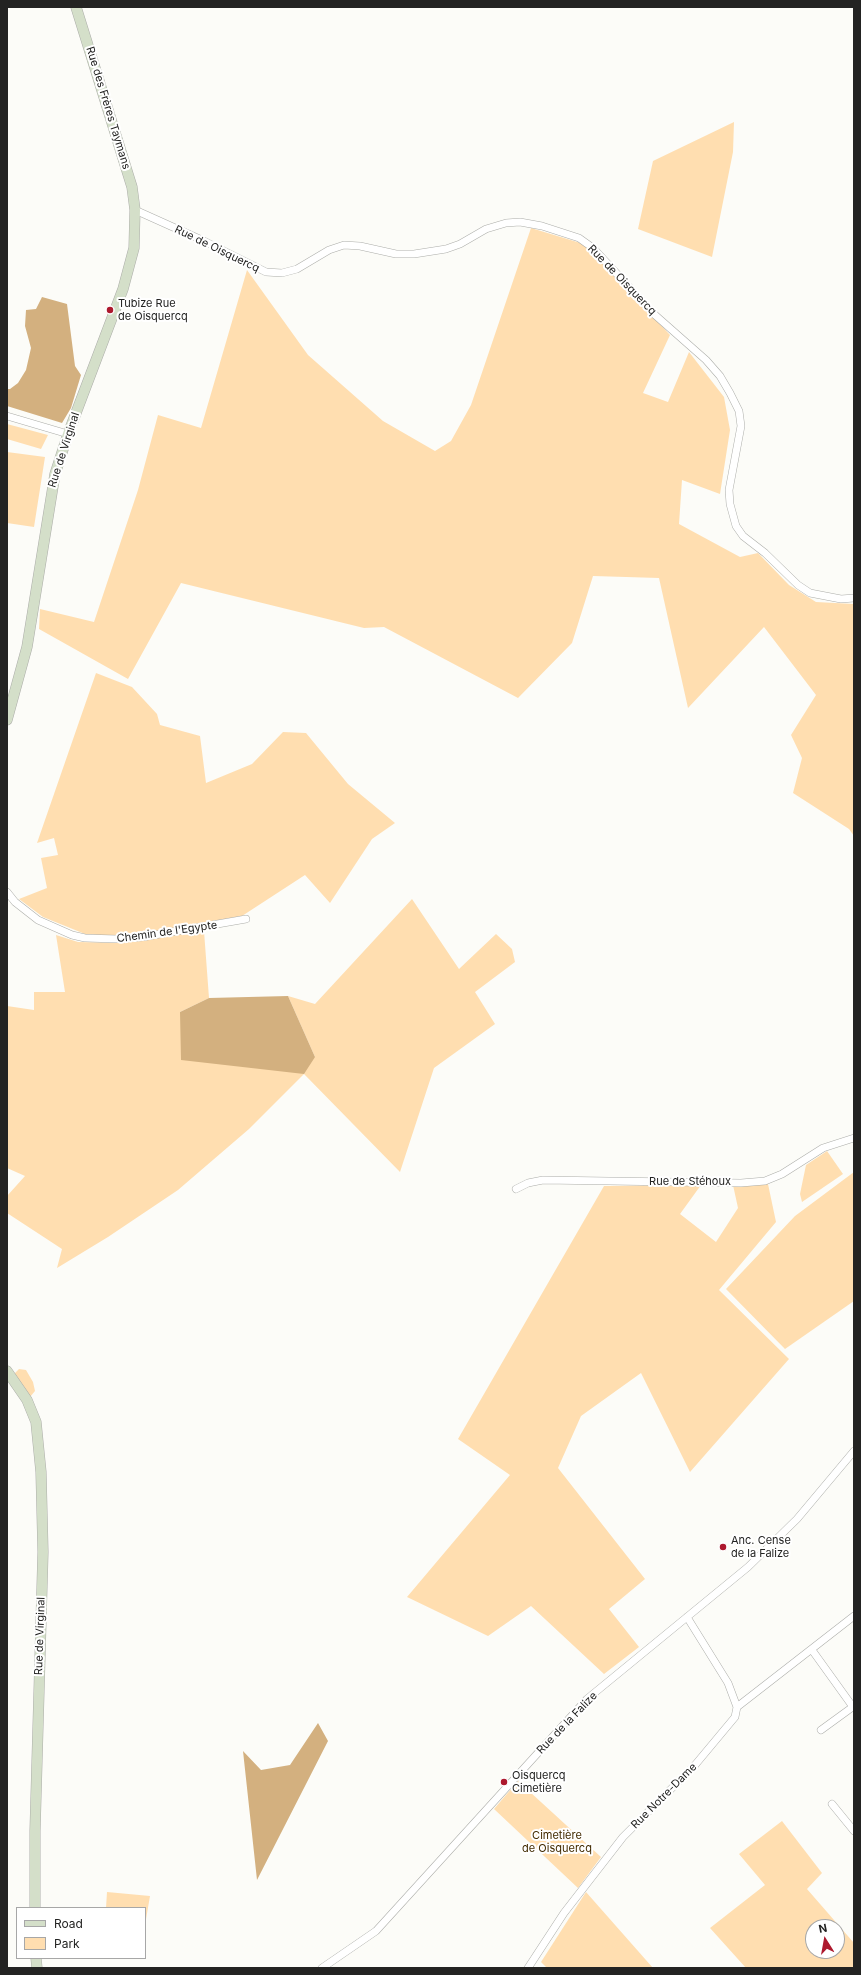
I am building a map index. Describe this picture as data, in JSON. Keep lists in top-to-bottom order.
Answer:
{
  "streets": {
    "street": [
      "Rue des Frères Taymans",
      "Rue de Oisquercq",
      "Rue de Virginal",
      "Chemin de l'Egypte",
      "Rue de Stéhoux",
      "Rue de la Falize",
      "Rue Notre-Dame"
    ]
  },
  "crossings": [
    ["Rue des Frères Taymans", "Rue de Oisquercq"],
    ["Rue des Frères Taymans", "Rue de Virginal"],
    ["Rue de Oisquercq", "Rue de Virginal"]
  ],
  "parks": ["Cimetière de Oisquercq"],
  "places": ["Tubize Rue de Oisquercq", "Anc. Cense de la Falize", "Oisquercq Cimetière"],
  "legend": ["Road", "Park"],
  "north": "top"
}
